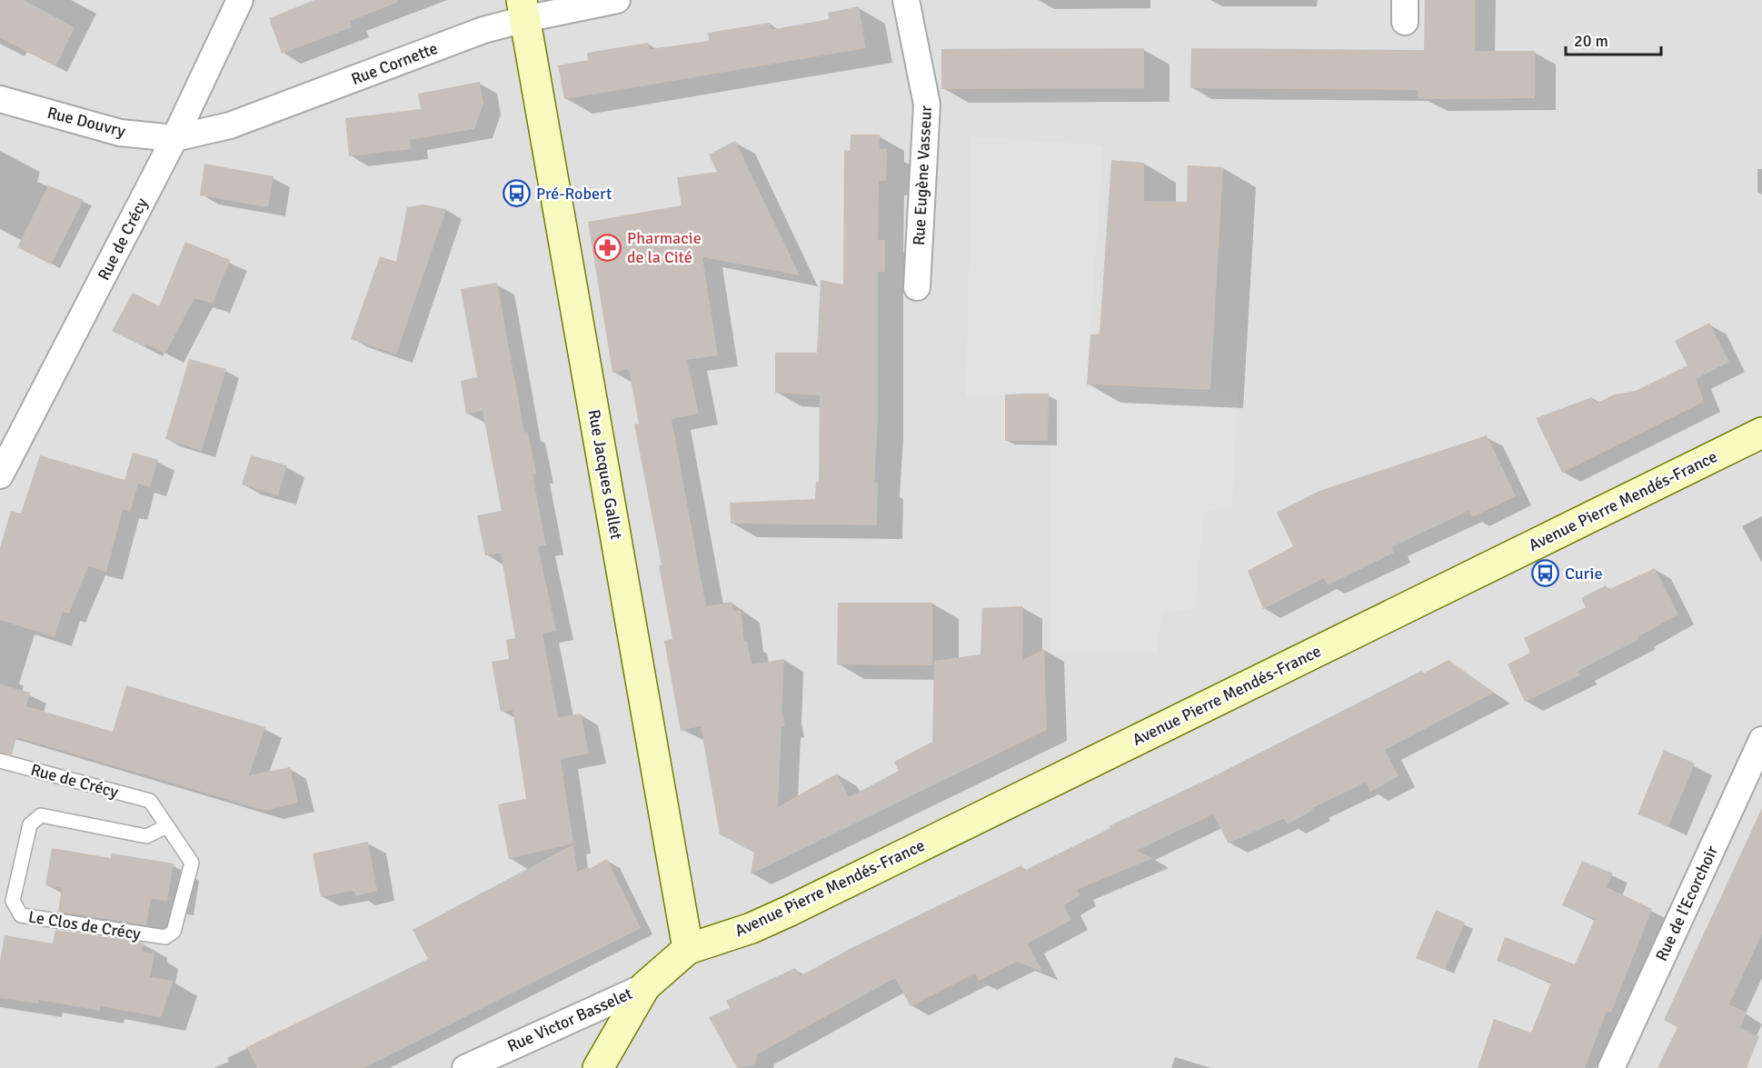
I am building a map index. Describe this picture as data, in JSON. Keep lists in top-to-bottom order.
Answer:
{
  "streets": {
    "main road": ["Rue Jacques Gallet", "Avenue Pierre Mendés-France"],
    "street": [
      "Rue Cornette",
      "Rue Douvry",
      "Rue Eugène Vasseur",
      "Rue de Crécy",
      "Rue de l'Ecorchoir",
      "Rue Victor Basselet"
    ],
    "lane": ["Le Clos de Crécy"]
  },
  "crossings": [
    ["Rue Cornette", "Rue Douvry"],
    ["Rue Cornette", "Rue de Crécy"],
    ["Rue Cornette", "Rue Jacques Gallet"],
    ["Rue Douvry", "Rue de Crécy"],
    ["Rue de Crécy", "Le Clos de Crécy"],
    ["Rue Jacques Gallet", "Avenue Pierre Mendés-France"]
  ],
  "places": {
    "bus stop": ["Pré-Robert", "Curie"],
    "pharmacy": ["Pharmacie de la Cité"]
  },
  "scale_bar": "20 m"
}
